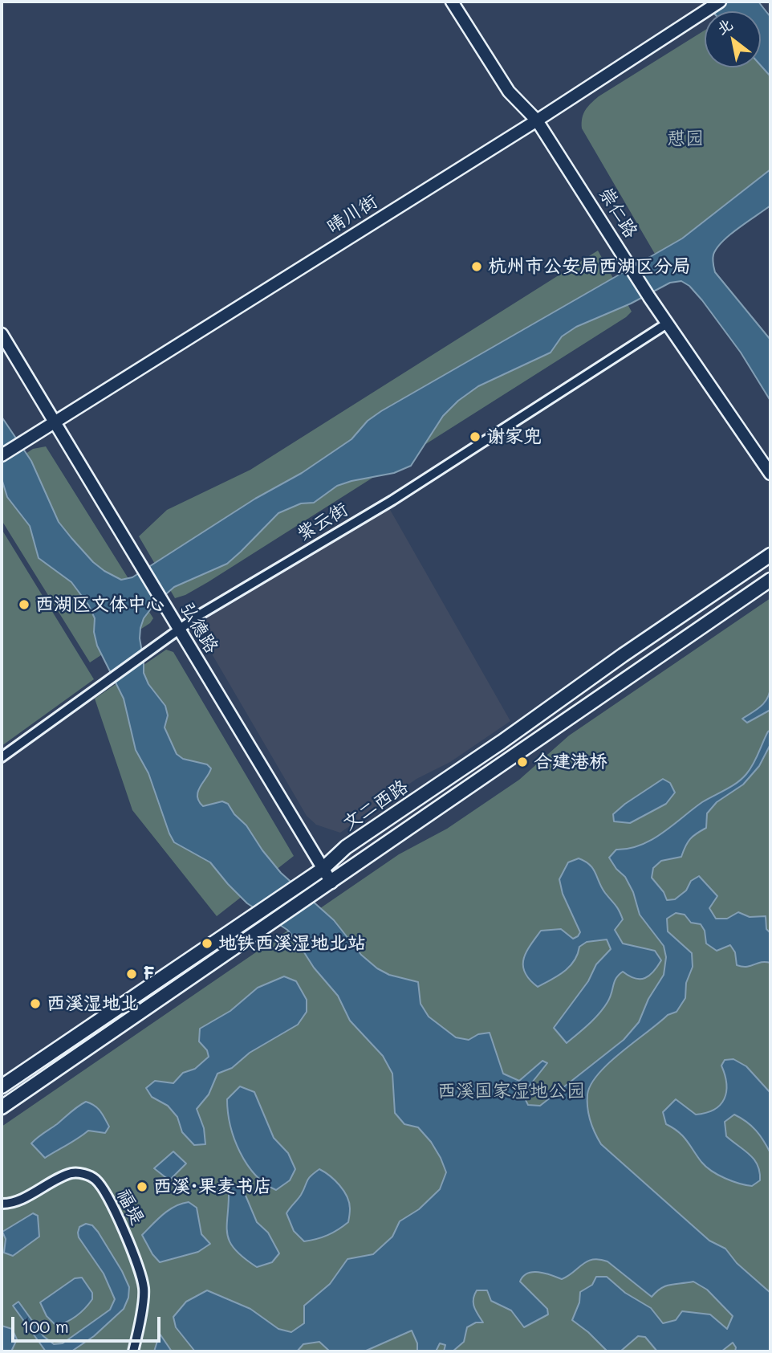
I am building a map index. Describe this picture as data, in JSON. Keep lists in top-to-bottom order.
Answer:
{
  "streets": {
    "main road": ["文二西路"],
    "street": [
      "崇仁路",
      "晴川街",
      "紫云街",
      "弘德路",
      "福堤"
    ]
  },
  "crossings": [
    ["崇仁路", "晴川街"],
    ["崇仁路", "紫云街"],
    ["晴川街", "弘德路"],
    ["紫云街", "弘德路"],
    ["弘德路", "文二西路"]
  ],
  "parks": ["憇园", "西溪国家湿地公园"],
  "places": [
    "杭州市公安局西湖区分局",
    "谢家兜",
    "西湖区文体中心",
    "合建港桥",
    "地铁西溪湿地北站",
    "F",
    "西溪湿地北",
    "西溪·果麦书店"
  ],
  "scale_bar": "100 m",
  "north": "top left"
}
